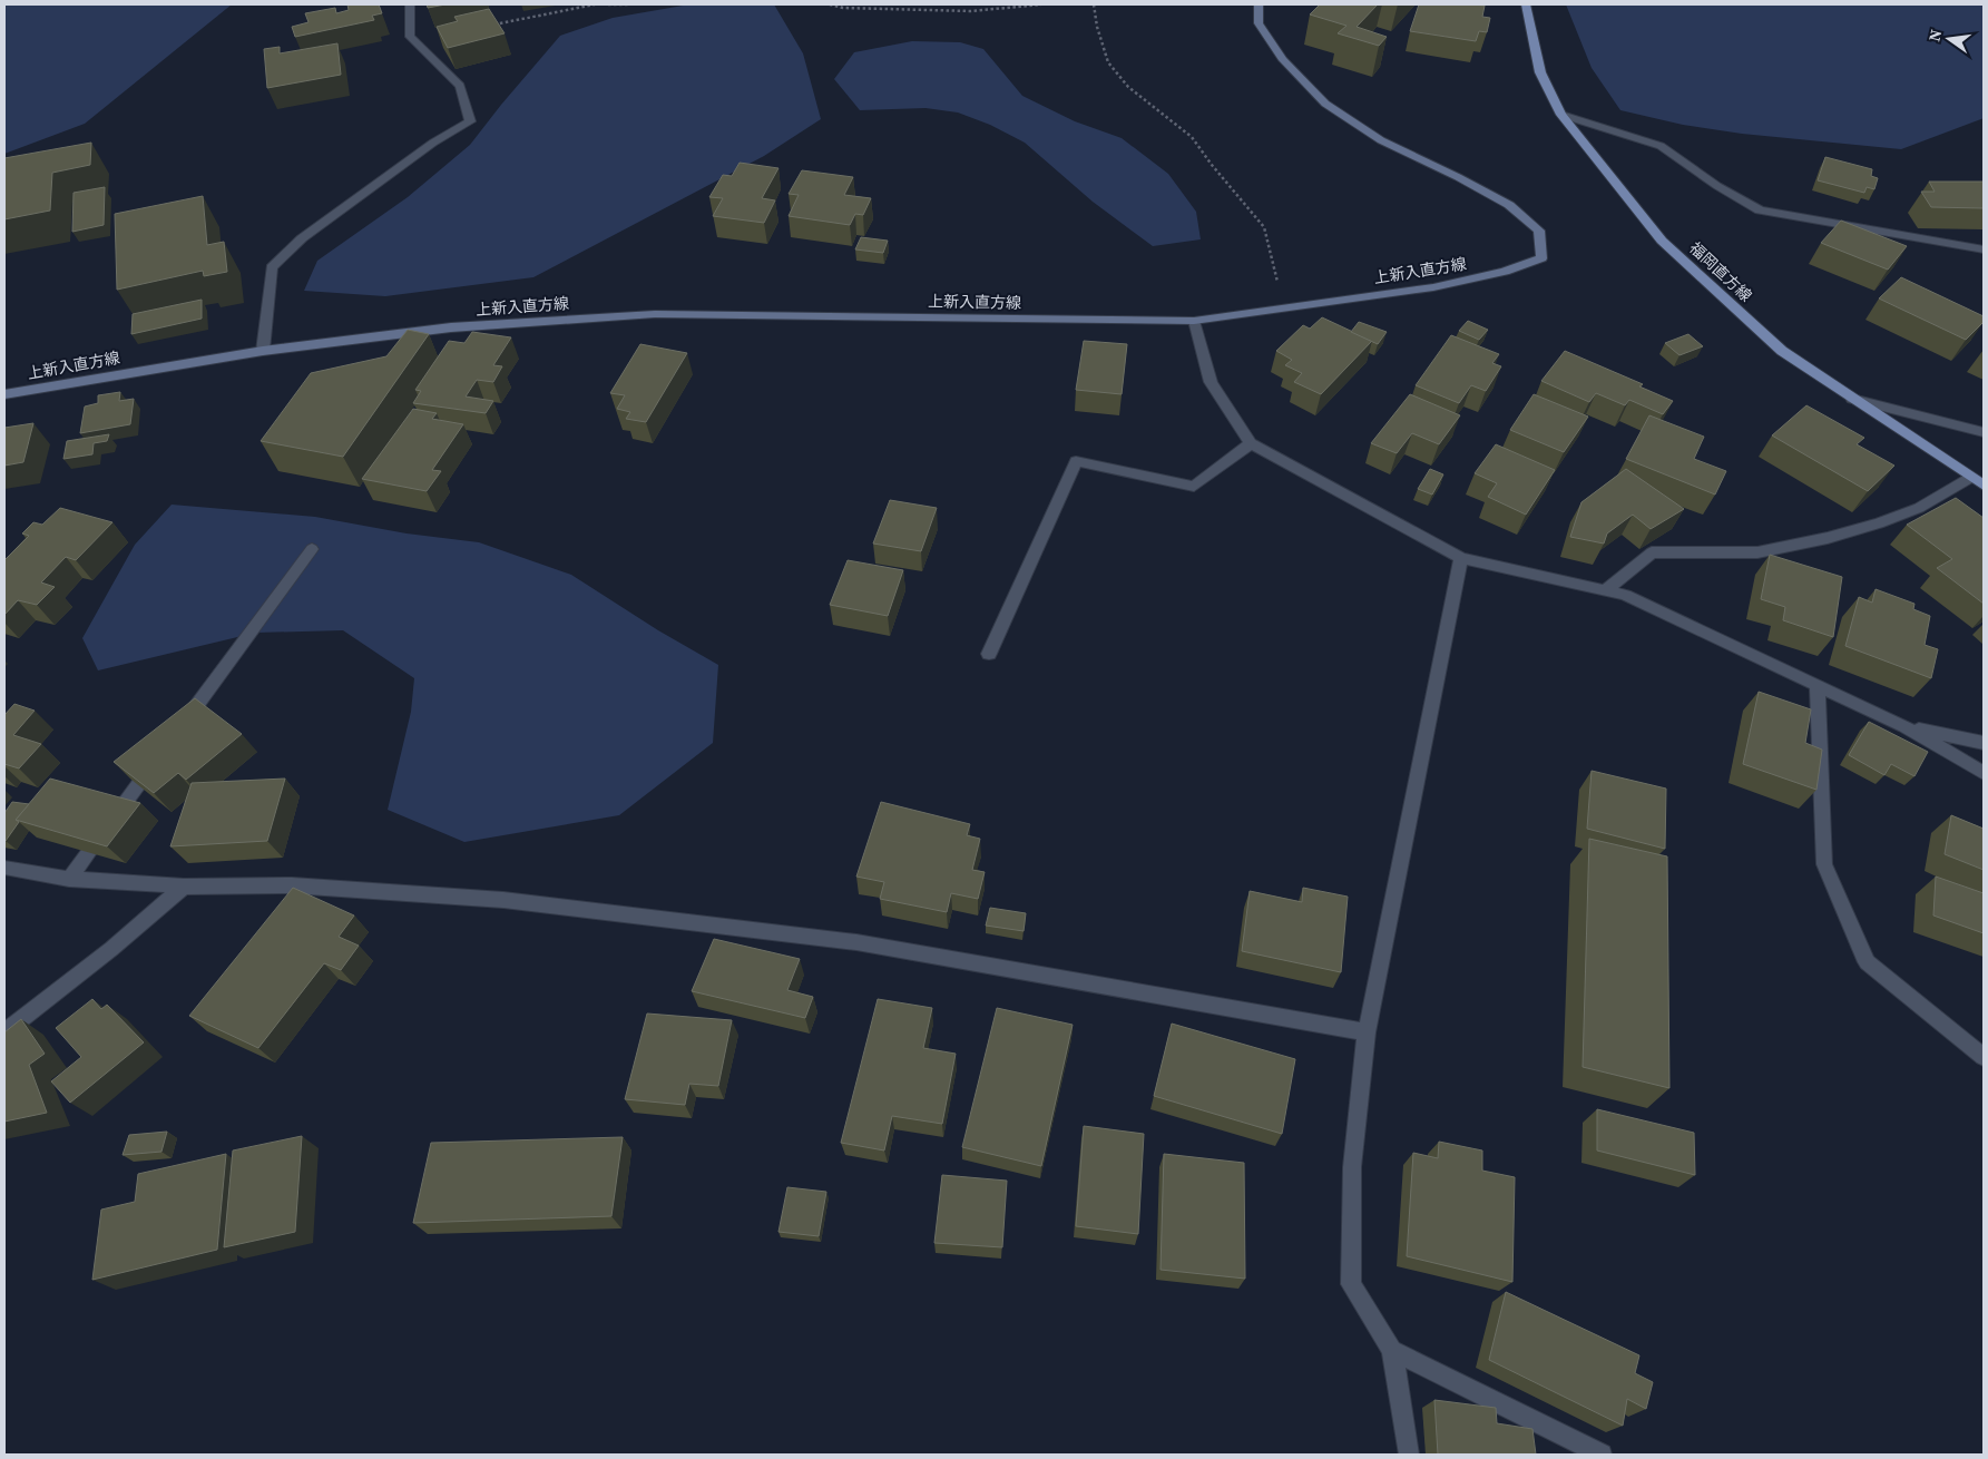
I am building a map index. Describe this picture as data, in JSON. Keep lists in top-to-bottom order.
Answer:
{
  "streets": {
    "main road": ["上新入直方線", "福岡直方線"]
  },
  "north": "left"
}
